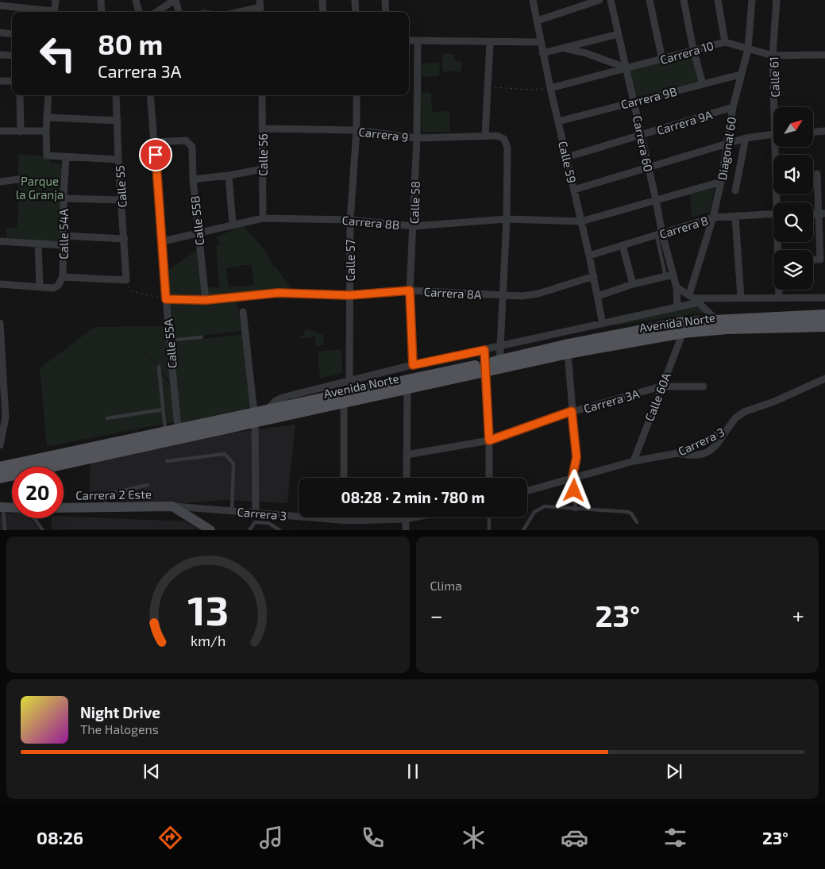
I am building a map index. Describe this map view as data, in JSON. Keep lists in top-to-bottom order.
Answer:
{
  "streets": {
    "main road": ["Avenida Norte"],
    "street": [
      "Carrera 10",
      "Calle 61",
      "Carrera 9B",
      "Carrera 9A",
      "Carrera 9",
      "Carrera 60",
      "Diagonal 60",
      "Calle 56",
      "Calle 59",
      "Calle 55",
      "Calle 58",
      "Calle 55B",
      "Carrera 8B",
      "Carrera 8",
      "Calle 54A",
      "Calle 57",
      "Carrera 8A",
      "Calle 55A",
      "Calle 60A",
      "Carrera 3A",
      "Carrera 3",
      "Carrera 2 Este"
    ]
  },
  "crossings": [
    ["Carrera 10", "Calle 61"],
    ["Carrera 10", "Carrera 60"],
    ["Carrera 10", "Diagonal 60"],
    ["Carrera 10", "Calle 59"],
    ["Calle 61", "Avenida Norte"],
    ["Carrera 9B", "Carrera 60"],
    ["Carrera 9B", "Diagonal 60"],
    ["Carrera 9B", "Calle 59"],
    ["Carrera 9A", "Carrera 60"],
    ["Carrera 9A", "Diagonal 60"],
    ["Carrera 9A", "Calle 59"],
    ["Carrera 9", "Calle 56"],
    ["Carrera 9", "Calle 58"],
    ["Carrera 9", "Carrera 8B"],
    ["Carrera 9", "Calle 57"],
    ["Carrera 60", "Carrera 8"],
    ["Carrera 60", "Avenida Norte"],
    ["Diagonal 60", "Carrera 8"],
    ["Diagonal 60", "Avenida Norte"],
    ["Calle 56", "Carrera 8B"],
    ["Calle 59", "Carrera 8B"],
    ["Calle 59", "Carrera 8"],
    ["Calle 59", "Carrera 8A"],
    ["Calle 59", "Avenida Norte"],
    ["Calle 58", "Carrera 8B"],
    ["Calle 58", "Carrera 8A"],
    ["Calle 58", "Avenida Norte"],
    ["Calle 55B", "Carrera 8B"],
    ["Calle 55B", "Carrera 8A"],
    ["Calle 55B", "Calle 55A"],
    ["Carrera 8B", "Calle 57"],
    ["Carrera 8B", "Calle 55A"],
    ["Calle 57", "Carrera 8A"],
    ["Calle 57", "Avenida Norte"],
    ["Carrera 8A", "Calle 55A"],
    ["Avenida Norte", "Calle 55A"],
    ["Avenida Norte", "Calle 60A"],
    ["Calle 60A", "Carrera 3A"],
    ["Calle 60A", "Carrera 3"],
    ["Carrera 3", "Carrera 2 Este"]
  ],
  "parks": ["Parque la Granja"],
  "north": "top right",
  "page": {
    "turn": ["80 m", "Carrera 3A"],
    "limit": "20",
    "trip": "08:28 · 2 min · 780 m",
    "tile": "Clima",
    "heat": ["−", "23°", "+"],
    "song": ["Night Drive", "The Halogens"],
    "tabs": ["08:26", "23°"],
    "gauge": ["13", "km/h"]
  }
}
